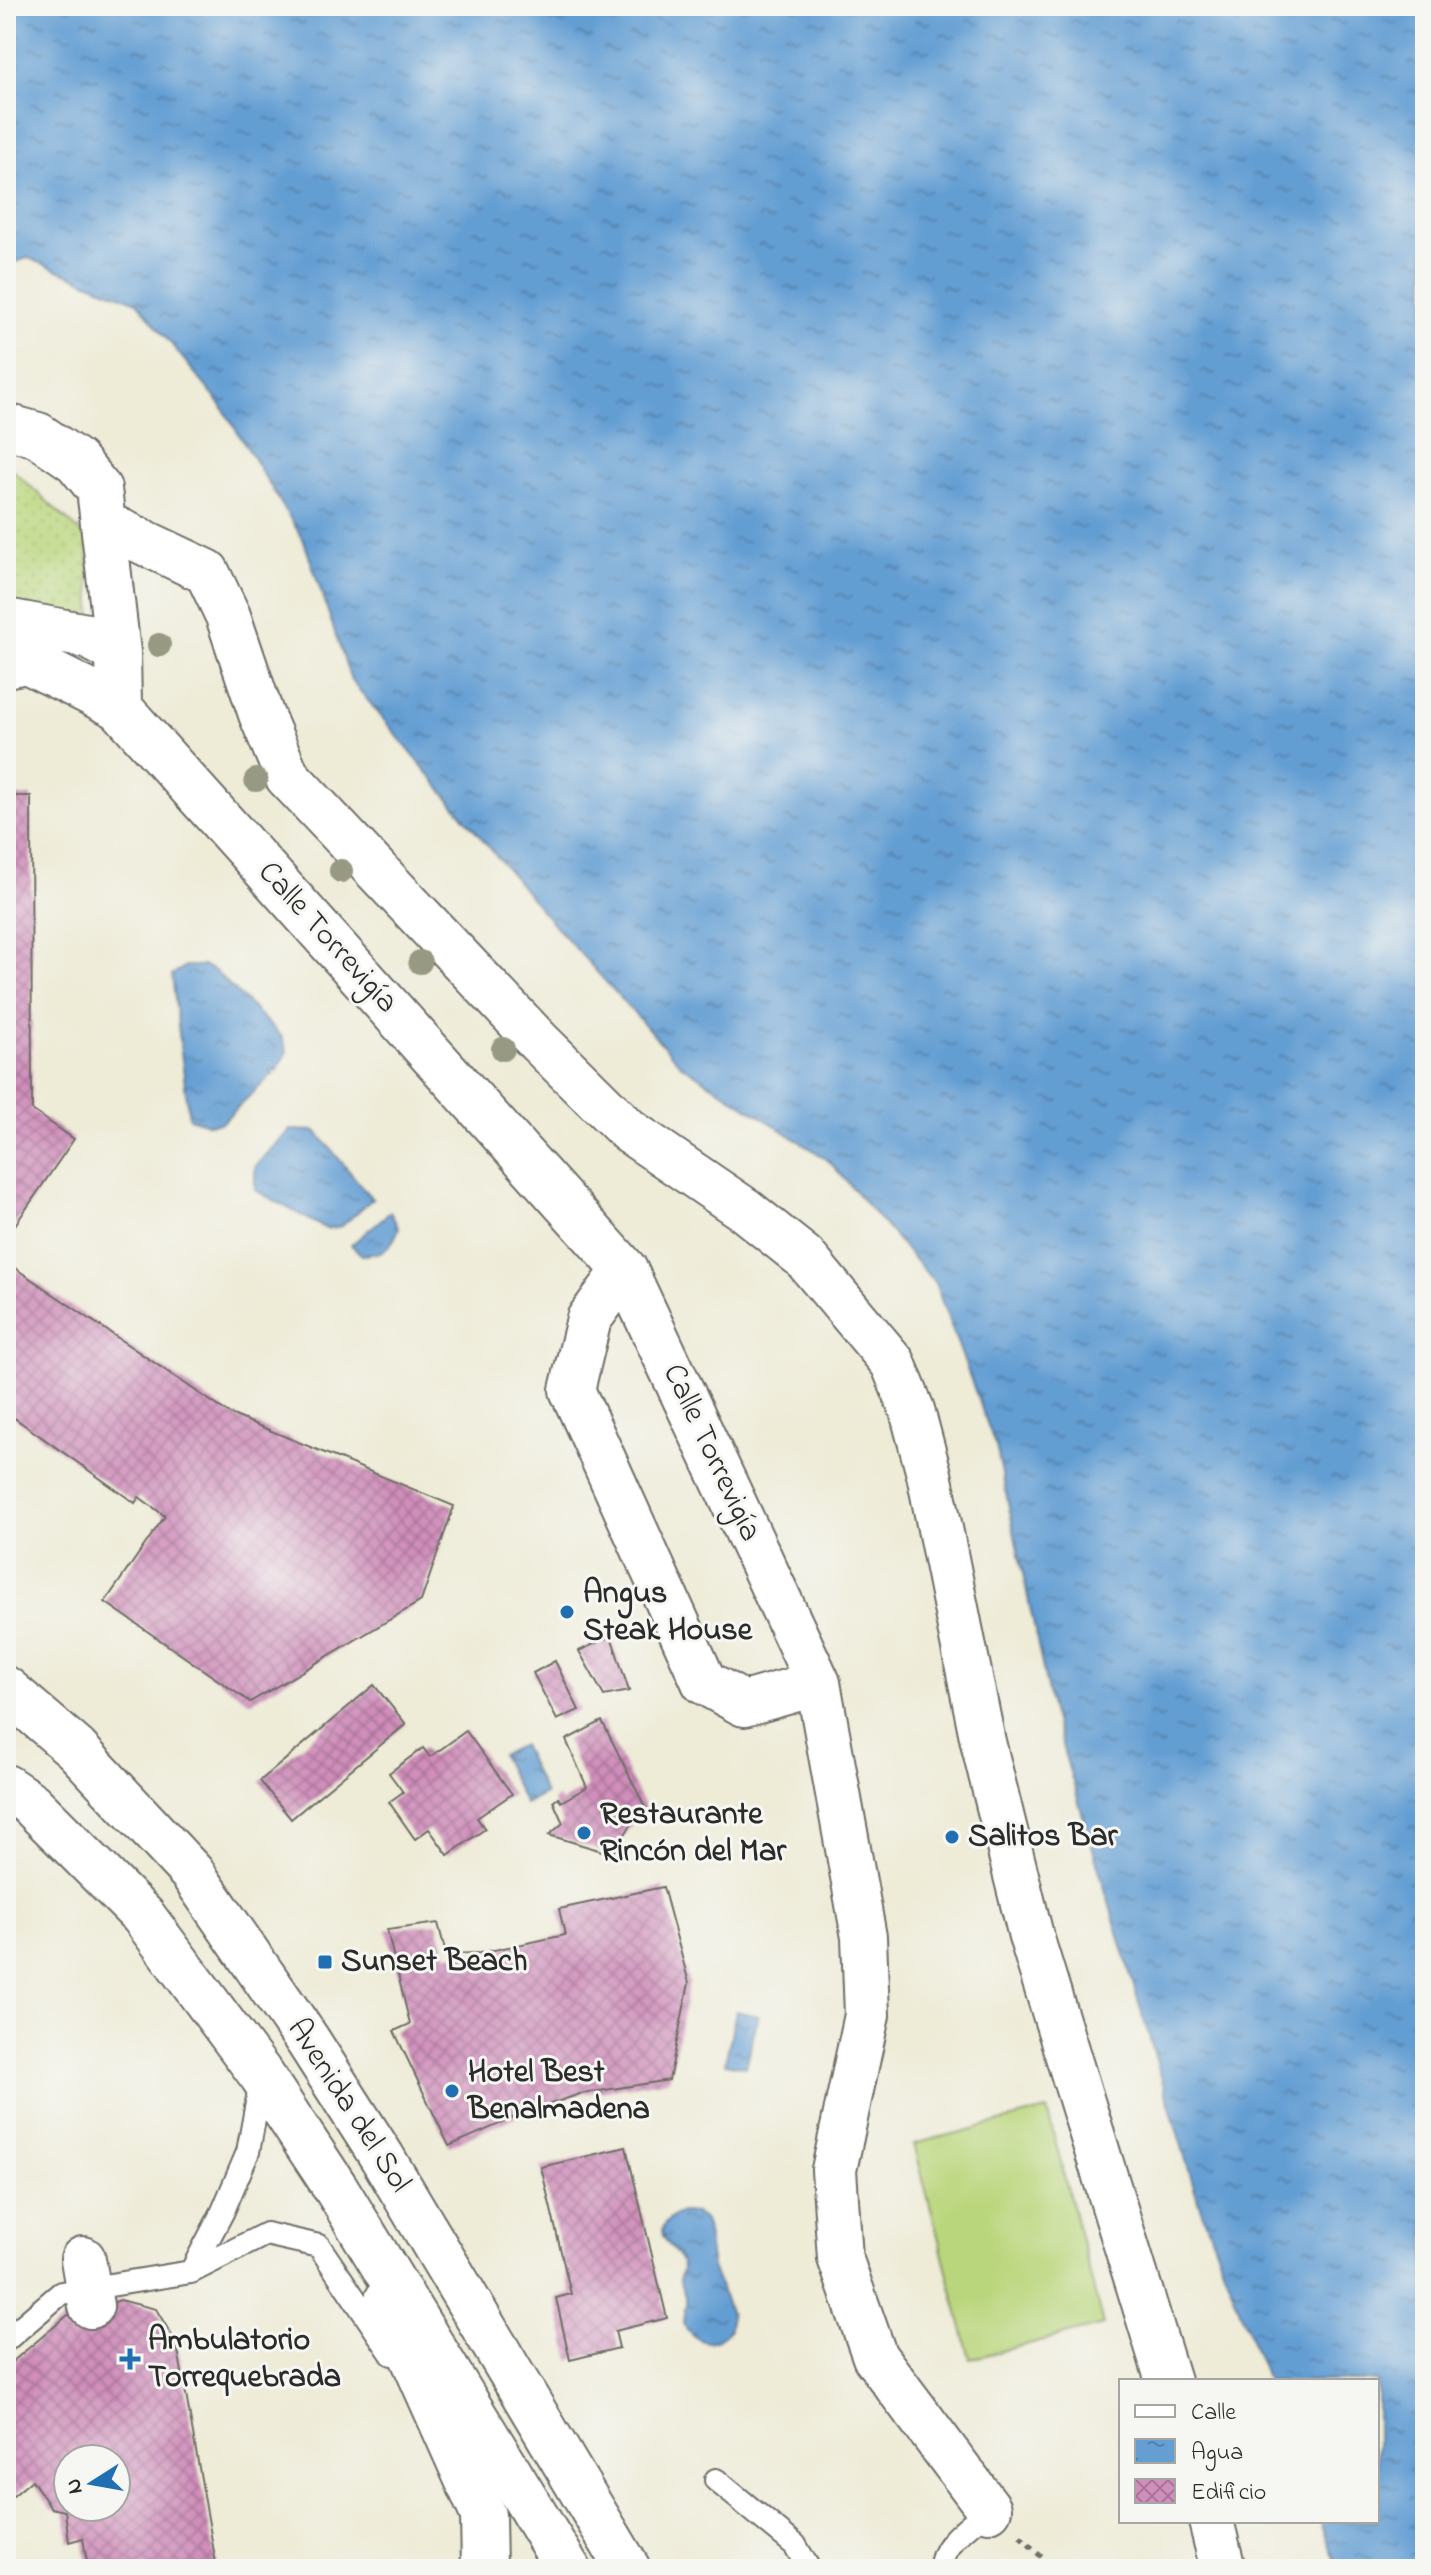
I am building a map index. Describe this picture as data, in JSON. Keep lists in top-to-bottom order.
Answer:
{
  "streets": {
    "street": ["Calle Torrevigía", "Avenida del Sol"]
  },
  "places": {
    "other": [
      "Angus Steak House",
      "Restaurante Rincón del Mar",
      "Salitos Bar",
      "Hotel Best Benalmadena"
    ],
    "transit": ["Sunset Beach"],
    "health": ["Ambulatorio Torrequebrada"]
  },
  "legend": ["Calle", "Agua", "Edificio"],
  "north": "left"
}
